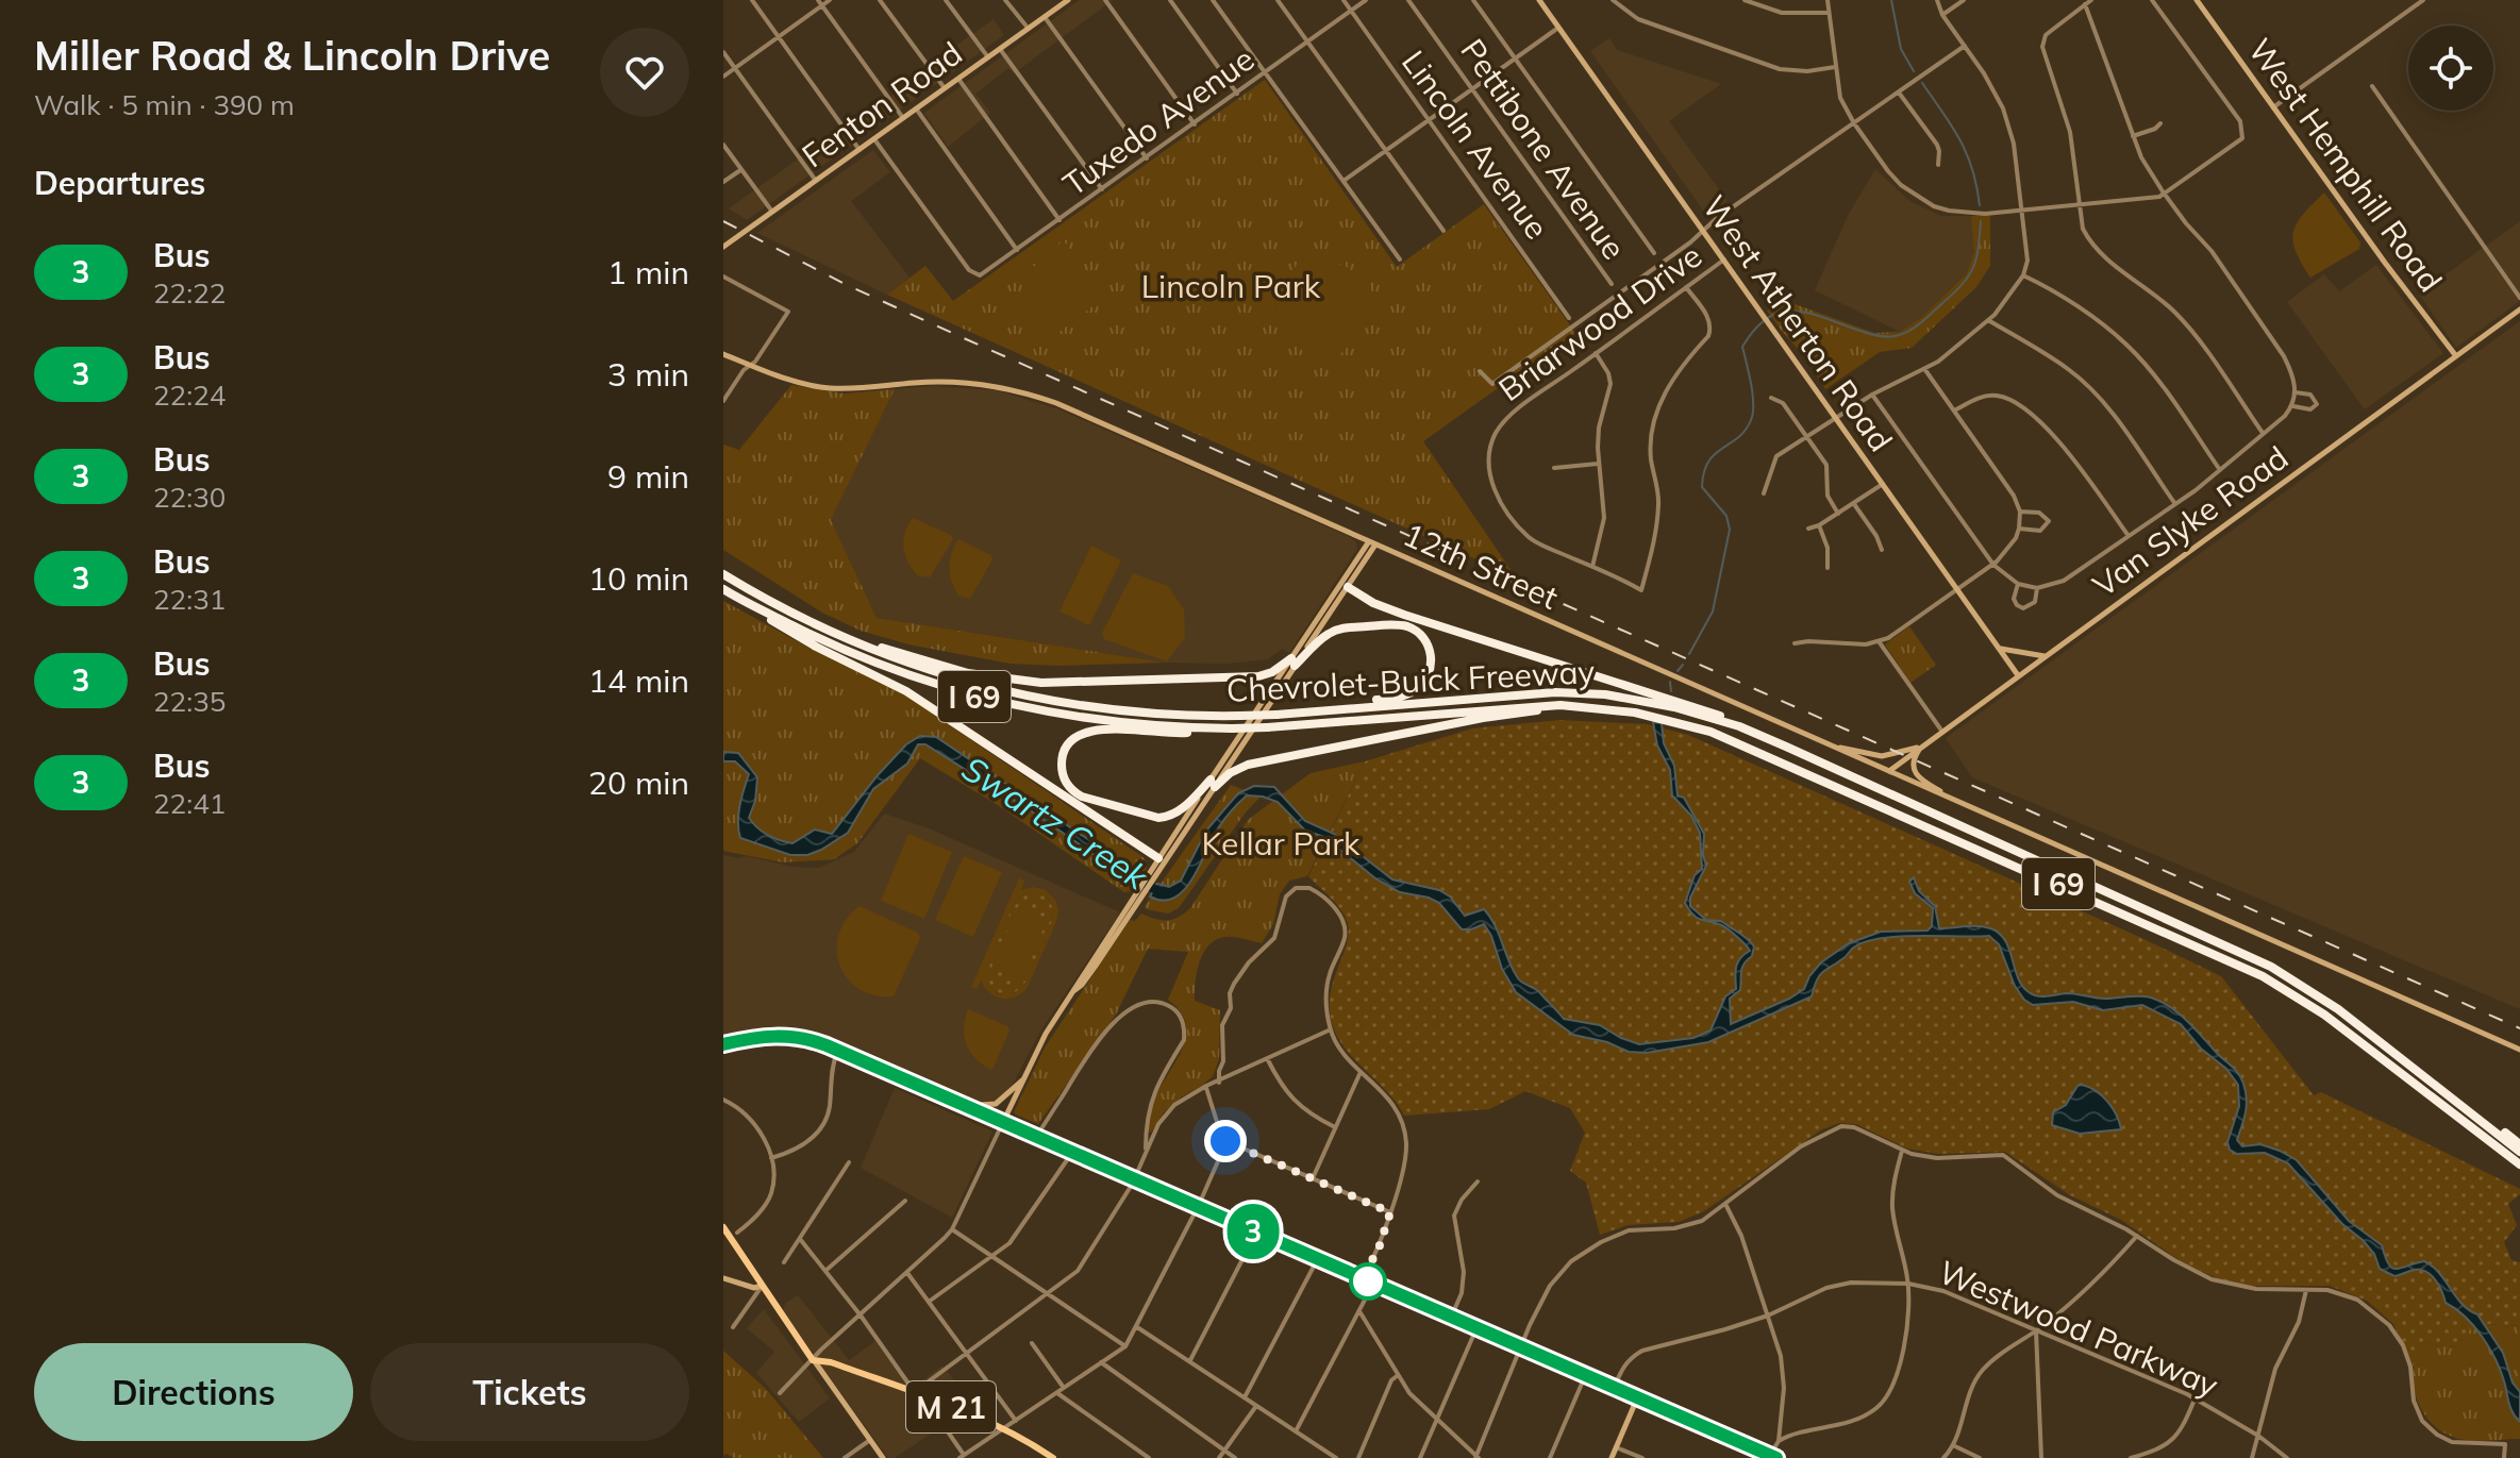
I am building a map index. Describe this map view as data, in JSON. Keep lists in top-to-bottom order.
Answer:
{
  "streets": {
    "highway": ["Chevrolet-Buick Freeway", "I 69"],
    "main road": ["M 21"],
    "street": [
      "Fenton Road",
      "Tuxedo Avenue",
      "Lincoln Avenue",
      "Pettibone Avenue",
      "West Hemphill Road",
      "Briarwood Drive",
      "West Atherton Road",
      "Van Slyke Road",
      "12th Street",
      "Westwood Parkway"
    ]
  },
  "crossings": [
    ["Fenton Road", "Tuxedo Avenue"],
    ["Tuxedo Avenue", "Lincoln Avenue"],
    ["West Hemphill Road", "Van Slyke Road"],
    ["Briarwood Drive", "West Atherton Road"],
    ["West Atherton Road", "Van Slyke Road"],
    ["Van Slyke Road", "12th Street"]
  ],
  "water": ["Swartz Creek"],
  "parks": ["Lincoln Park", "Kellar Park"],
  "lines": ["bus line 3"],
  "page": {
    "heading": [
      ["Miller Road & Lincoln Drive", "Walk · 5 min · 390 m"],
      "Departures"
    ],
    "on_map": "3",
    "list": [
      {
        "mark": "3",
        "name": "Bus",
        "note": "22:22",
        "value": "1 min"
      },
      {
        "mark": "3",
        "name": "Bus",
        "note": "22:24",
        "value": "3 min"
      },
      {
        "mark": "3",
        "name": "Bus",
        "note": "22:30",
        "value": "9 min"
      },
      {
        "mark": "3",
        "name": "Bus",
        "note": "22:31",
        "value": "10 min"
      },
      {
        "mark": "3",
        "name": "Bus",
        "note": "22:35",
        "value": "14 min"
      },
      {
        "mark": "3",
        "name": "Bus",
        "note": "22:41",
        "value": "20 min"
      }
    ],
    "buttons": ["Directions", "Tickets"]
  }
}
